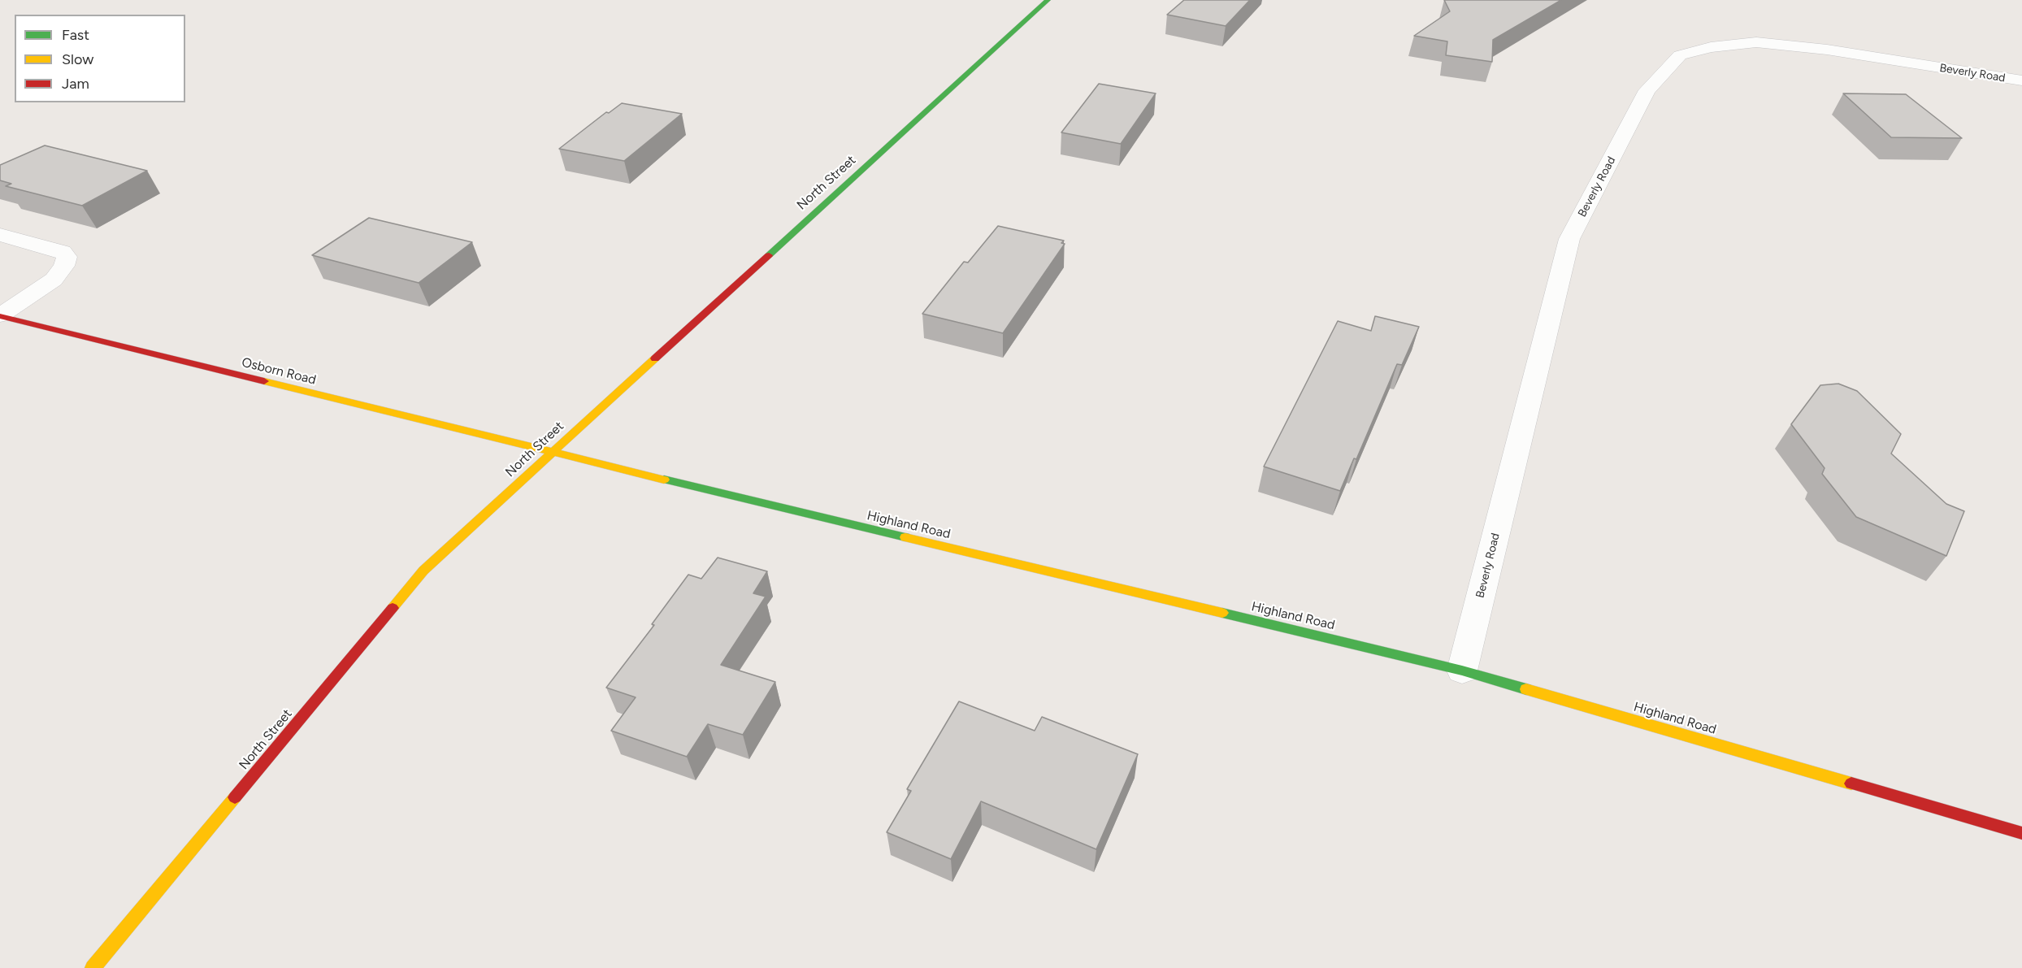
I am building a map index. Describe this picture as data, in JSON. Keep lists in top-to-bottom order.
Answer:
{
  "streets": {
    "street": [
      "Beverly Road",
      "North Street",
      "Osborn Road",
      "Highland Road"
    ]
  },
  "crossings": [
    ["Beverly Road", "Highland Road"],
    ["North Street", "Osborn Road"],
    ["North Street", "Highland Road"],
    ["Osborn Road", "Highland Road"]
  ],
  "legend": ["Fast", "Slow", "Jam"]
}
